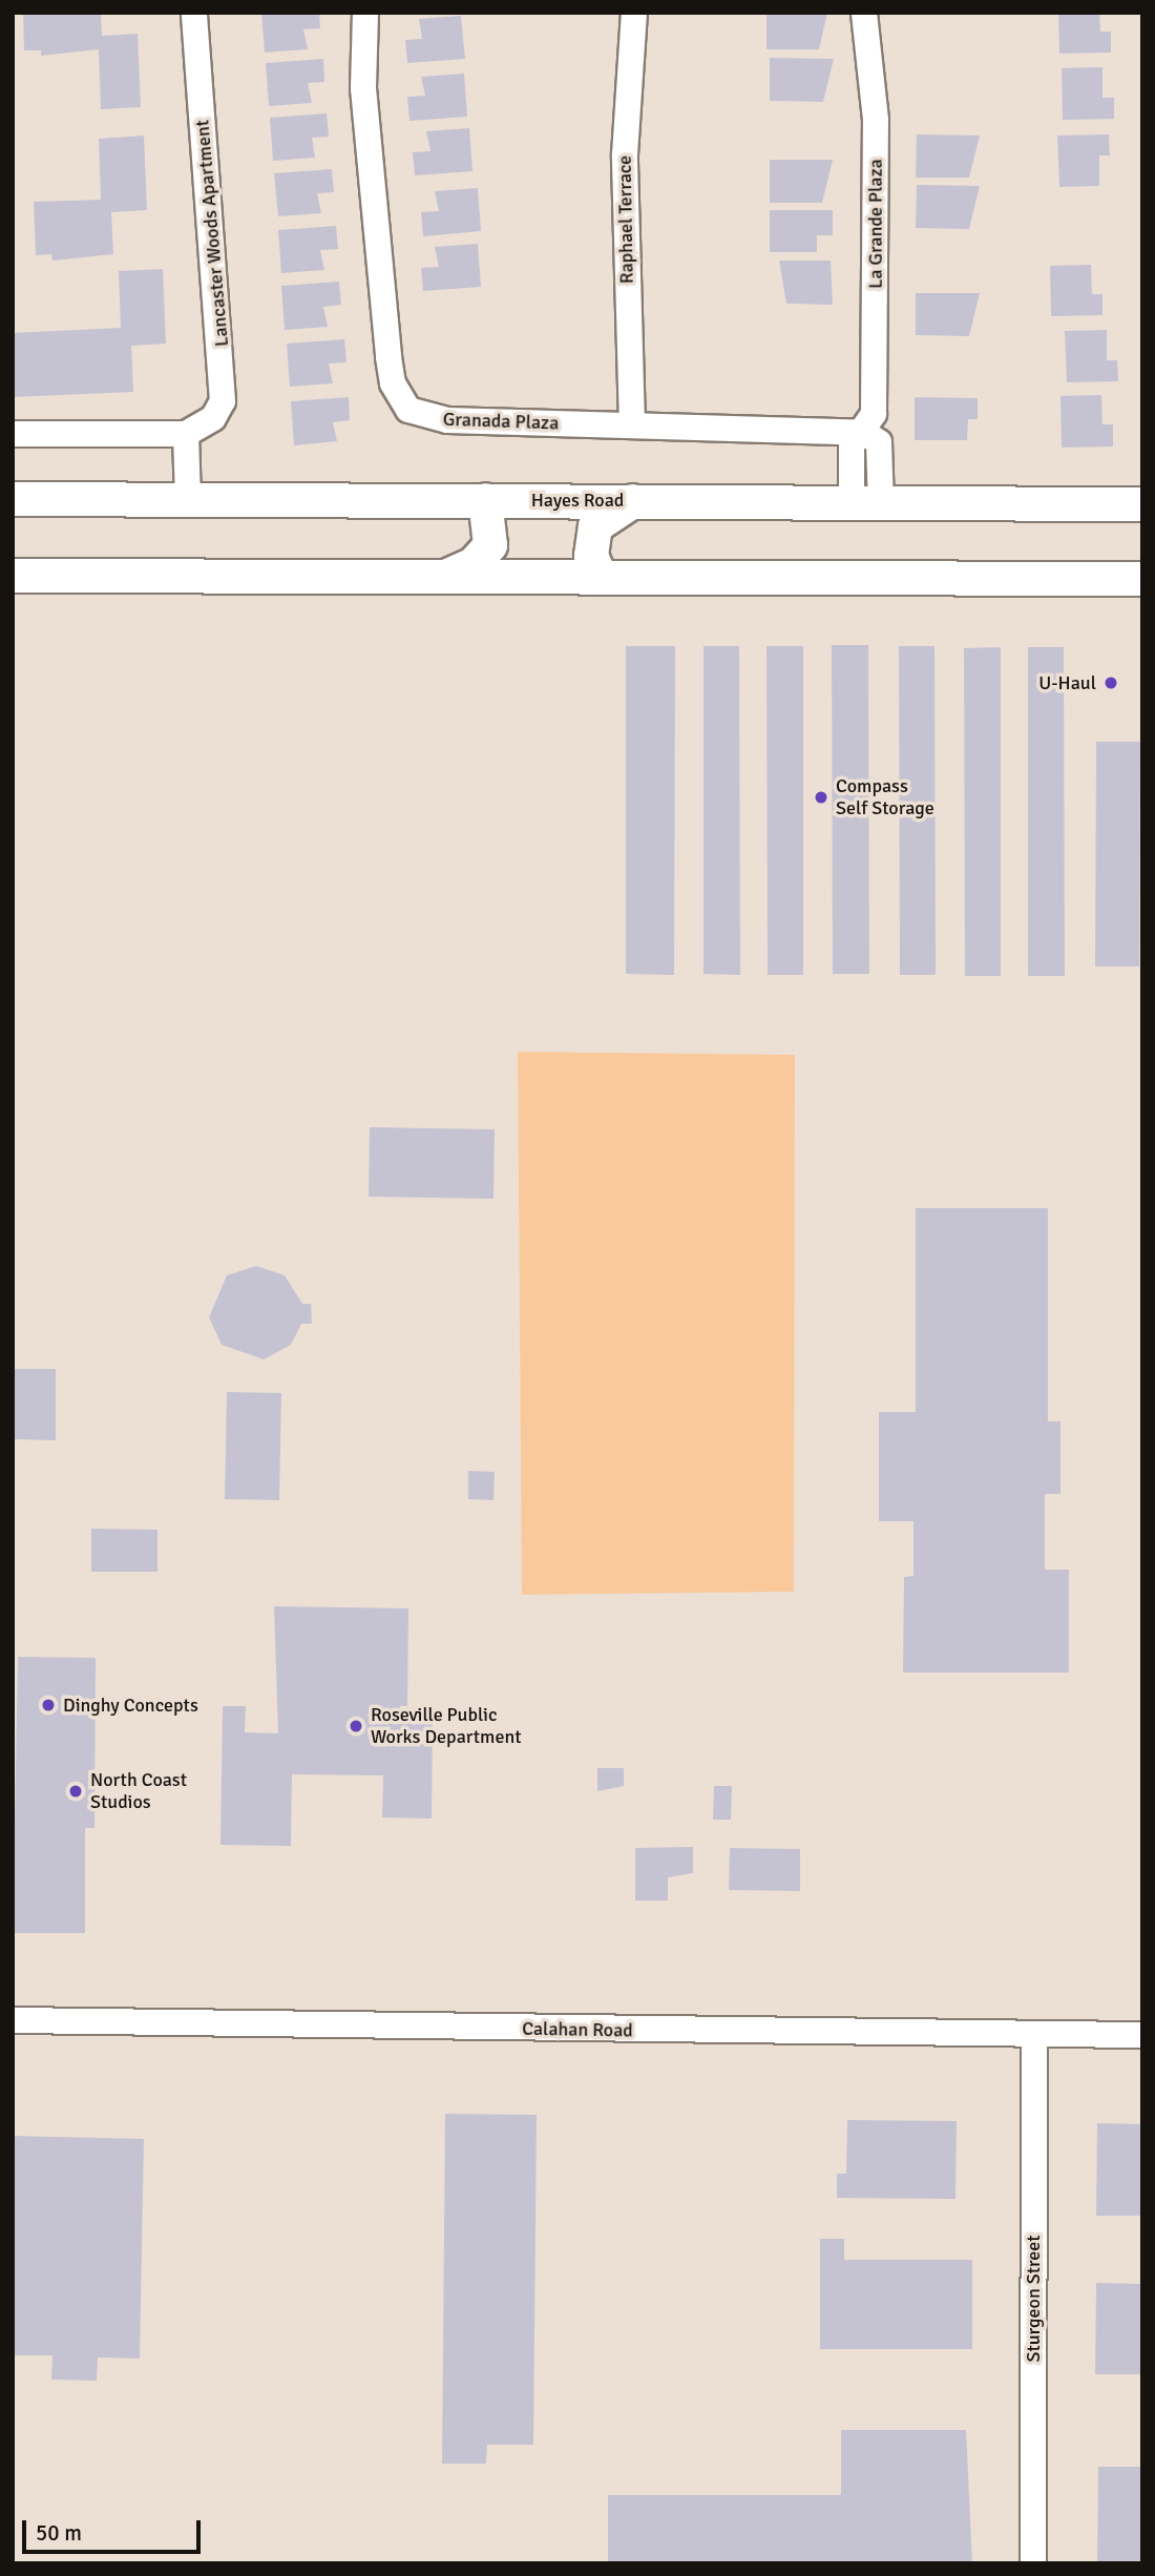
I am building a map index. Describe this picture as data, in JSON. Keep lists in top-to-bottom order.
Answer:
{
  "streets": {
    "street": [
      "Raphael Terrace",
      "La Grande Plaza",
      "Lancaster Woods Apartment",
      "Granada Plaza",
      "Hayes Road",
      "Calahan Road",
      "Sturgeon Street"
    ]
  },
  "crossings": [
    ["Raphael Terrace", "Granada Plaza"],
    ["La Grande Plaza", "Granada Plaza"],
    ["Calahan Road", "Sturgeon Street"]
  ],
  "places": [
    "U-Haul",
    "Compass Self Storage",
    "Dinghy Concepts",
    "Roseville Public Works Department",
    "North Coast Studios"
  ],
  "scale_bar": "50 m"
}
